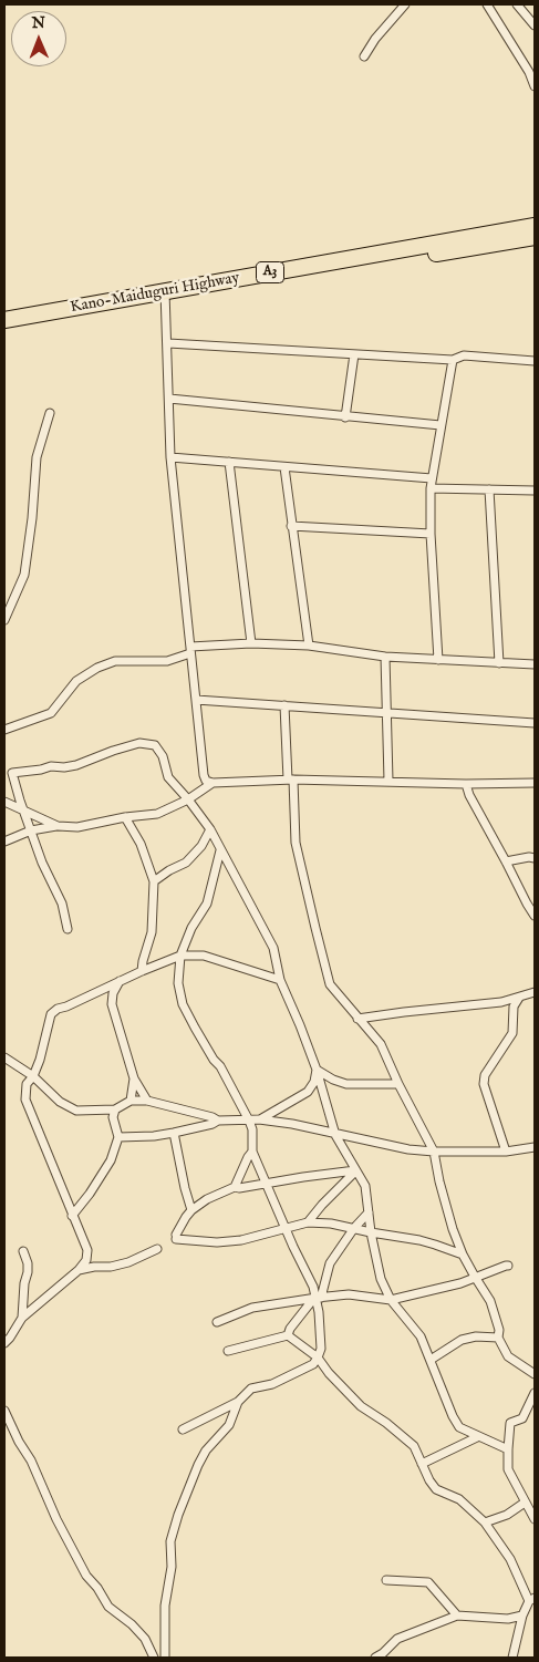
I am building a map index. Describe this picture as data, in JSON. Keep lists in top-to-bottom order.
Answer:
{
  "streets": {
    "highway": ["A3", "Kano-Maiduguri Highway"]
  },
  "north": "top"
}
